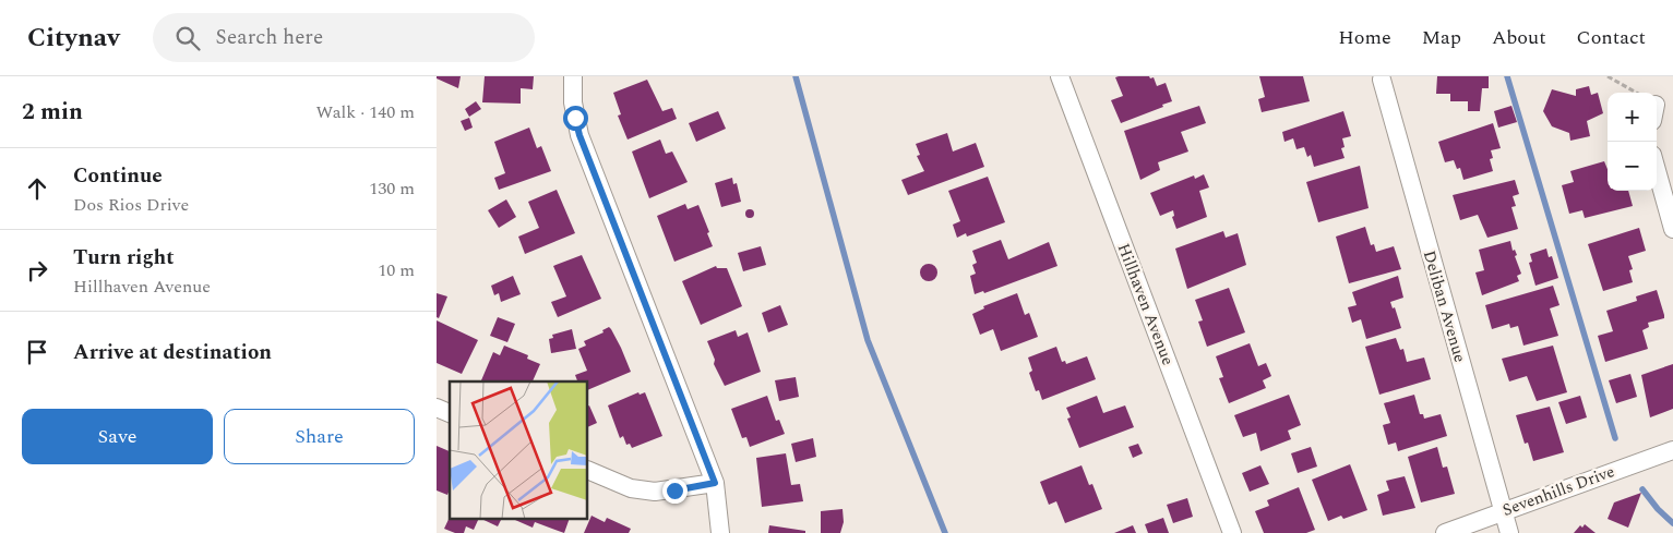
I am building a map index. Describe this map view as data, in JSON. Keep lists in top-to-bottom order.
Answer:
{
  "streets": {
    "street": ["Hillhaven Avenue", "Deliban Avenue", "Sevenhills Drive"]
  },
  "crossings": [
    ["Deliban Avenue", "Sevenhills Drive"]
  ],
  "page": {
    "header": "Citynav",
    "search": "Search here",
    "nav": [
      "Home",
      "Map",
      "About",
      "Contact"
    ],
    "heading": ["2 min", "Walk · 140 m"],
    "map_buttons": ["+", "−"],
    "list": [
      ["Continue", "Dos Rios Drive", "130 m"],
      ["Turn right", "Hillhaven Avenue", "10 m"],
      "Arrive at destination"
    ],
    "buttons": ["Save", "Share"]
  }
}
